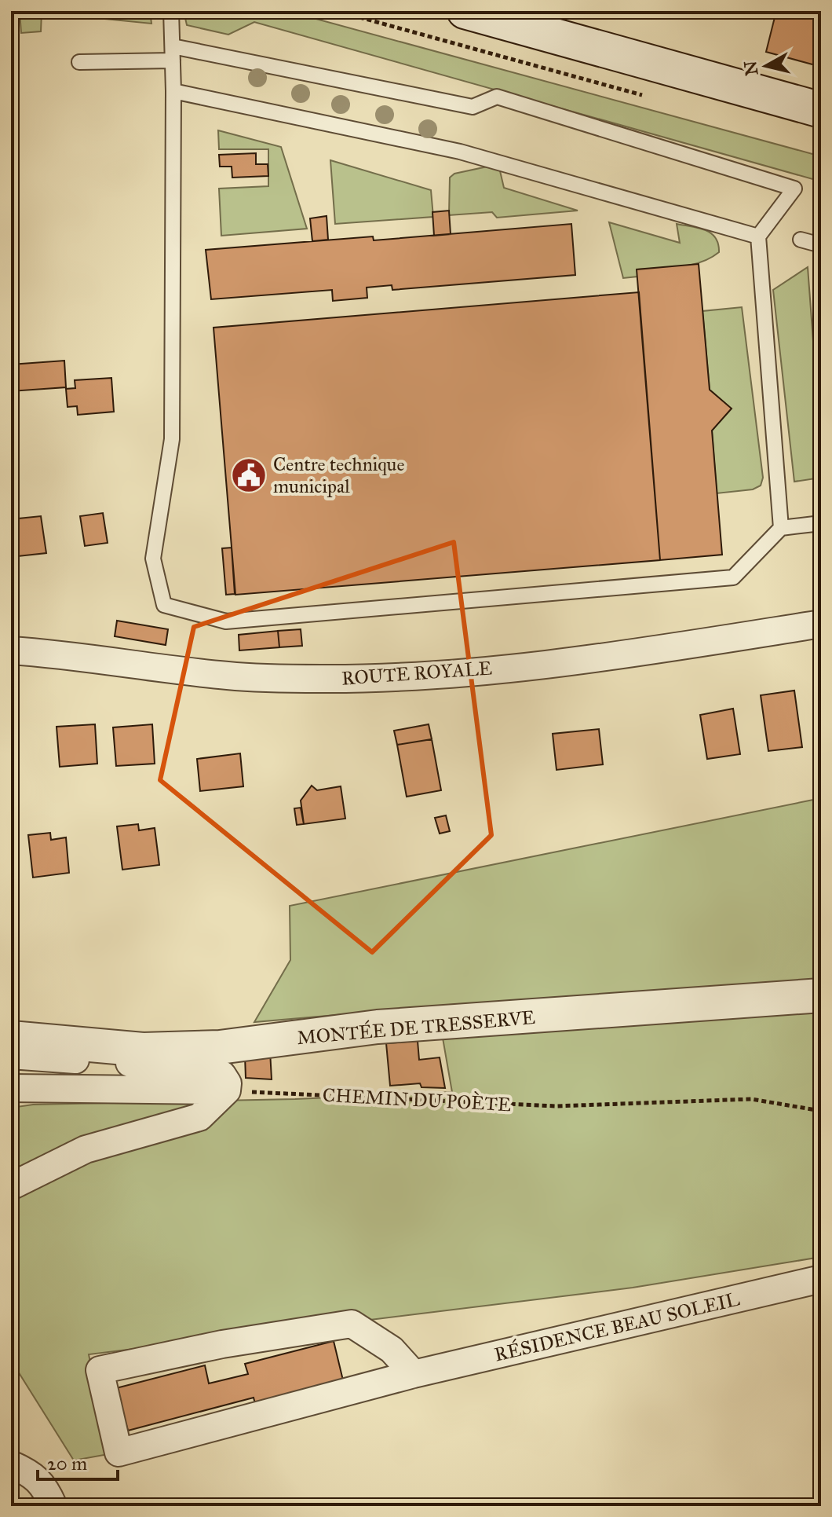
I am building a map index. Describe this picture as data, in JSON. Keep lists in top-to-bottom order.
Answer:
{
  "streets": {
    "street": ["ROUTE ROYALE", "MONTÉE DE TRESSERVE", "RÉSIDENCE BEAU SOLEIL"],
    "path": ["CHEMIN DU POÈTE"]
  },
  "places": {
    "public building": ["Centre technique municipal"]
  },
  "scale_bar": "20 m",
  "north": "left"
}
